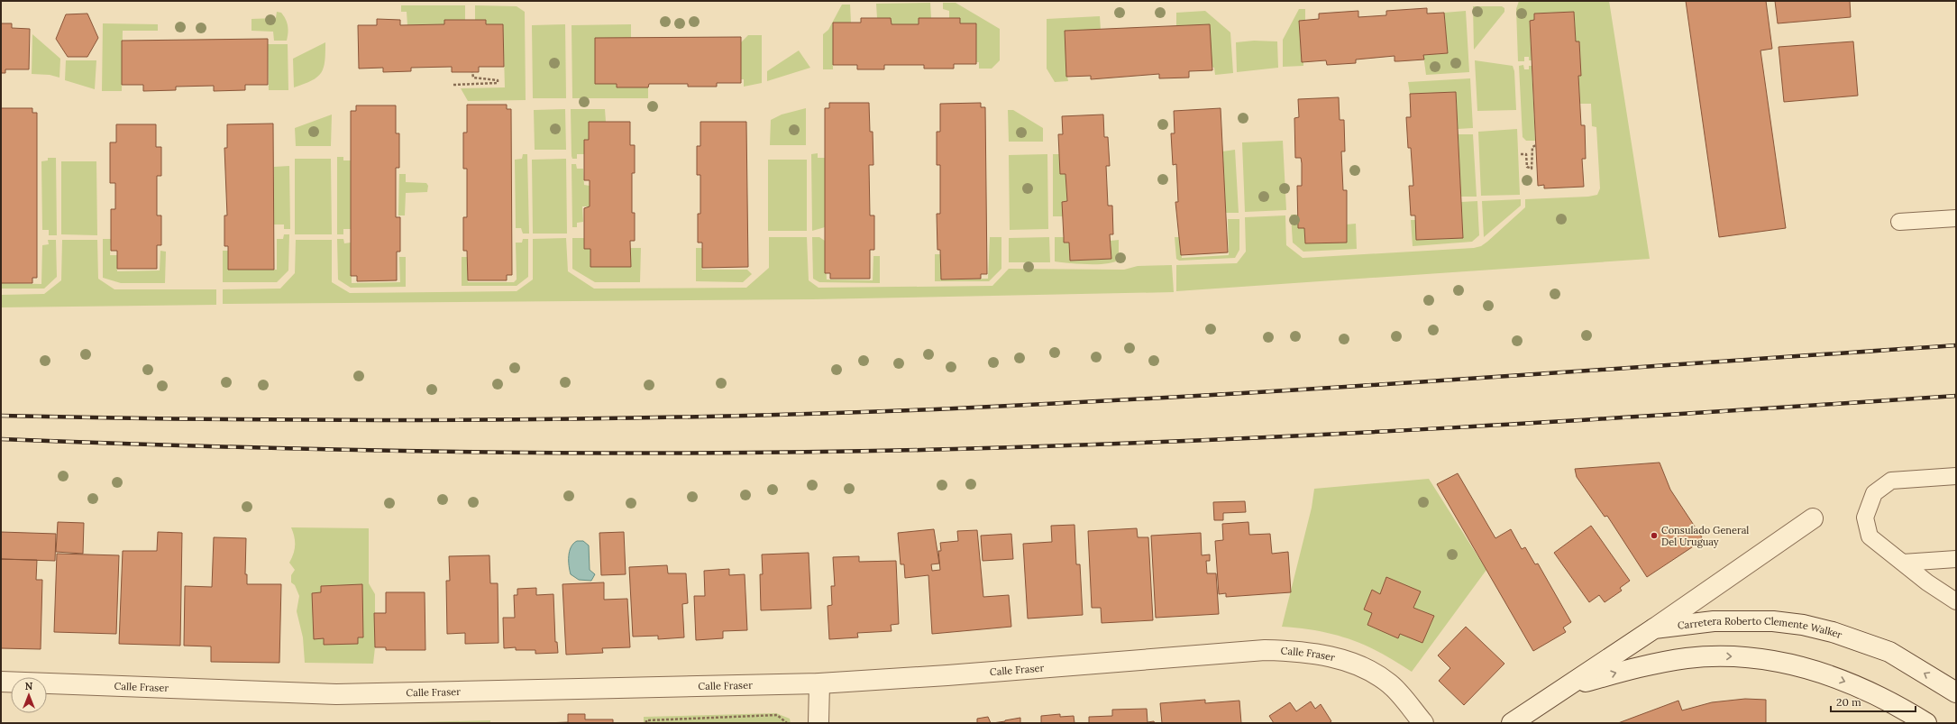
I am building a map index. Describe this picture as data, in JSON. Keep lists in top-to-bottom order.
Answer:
{
  "streets": {
    "street": ["Carretera Roberto Clemente Walker", "Calle Fraser"]
  },
  "places": ["Consulado General Del Uruguay"],
  "scale_bar": "20 m",
  "north": "top"
}
